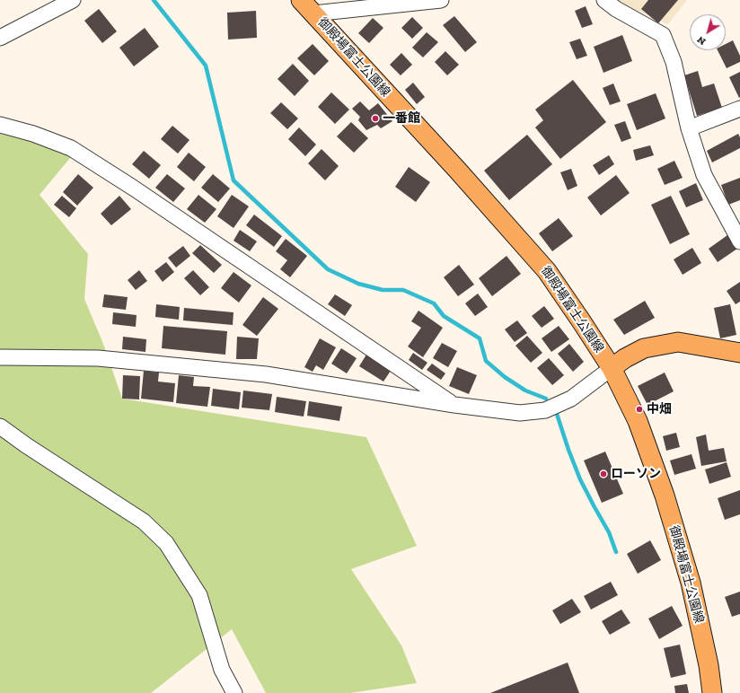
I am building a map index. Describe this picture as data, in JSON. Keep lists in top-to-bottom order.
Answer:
{
  "streets": {
    "main road": ["御殿場富士公園線"]
  },
  "places": ["一番館", "中畑", "ローソン"],
  "north": "bottom left"
}
